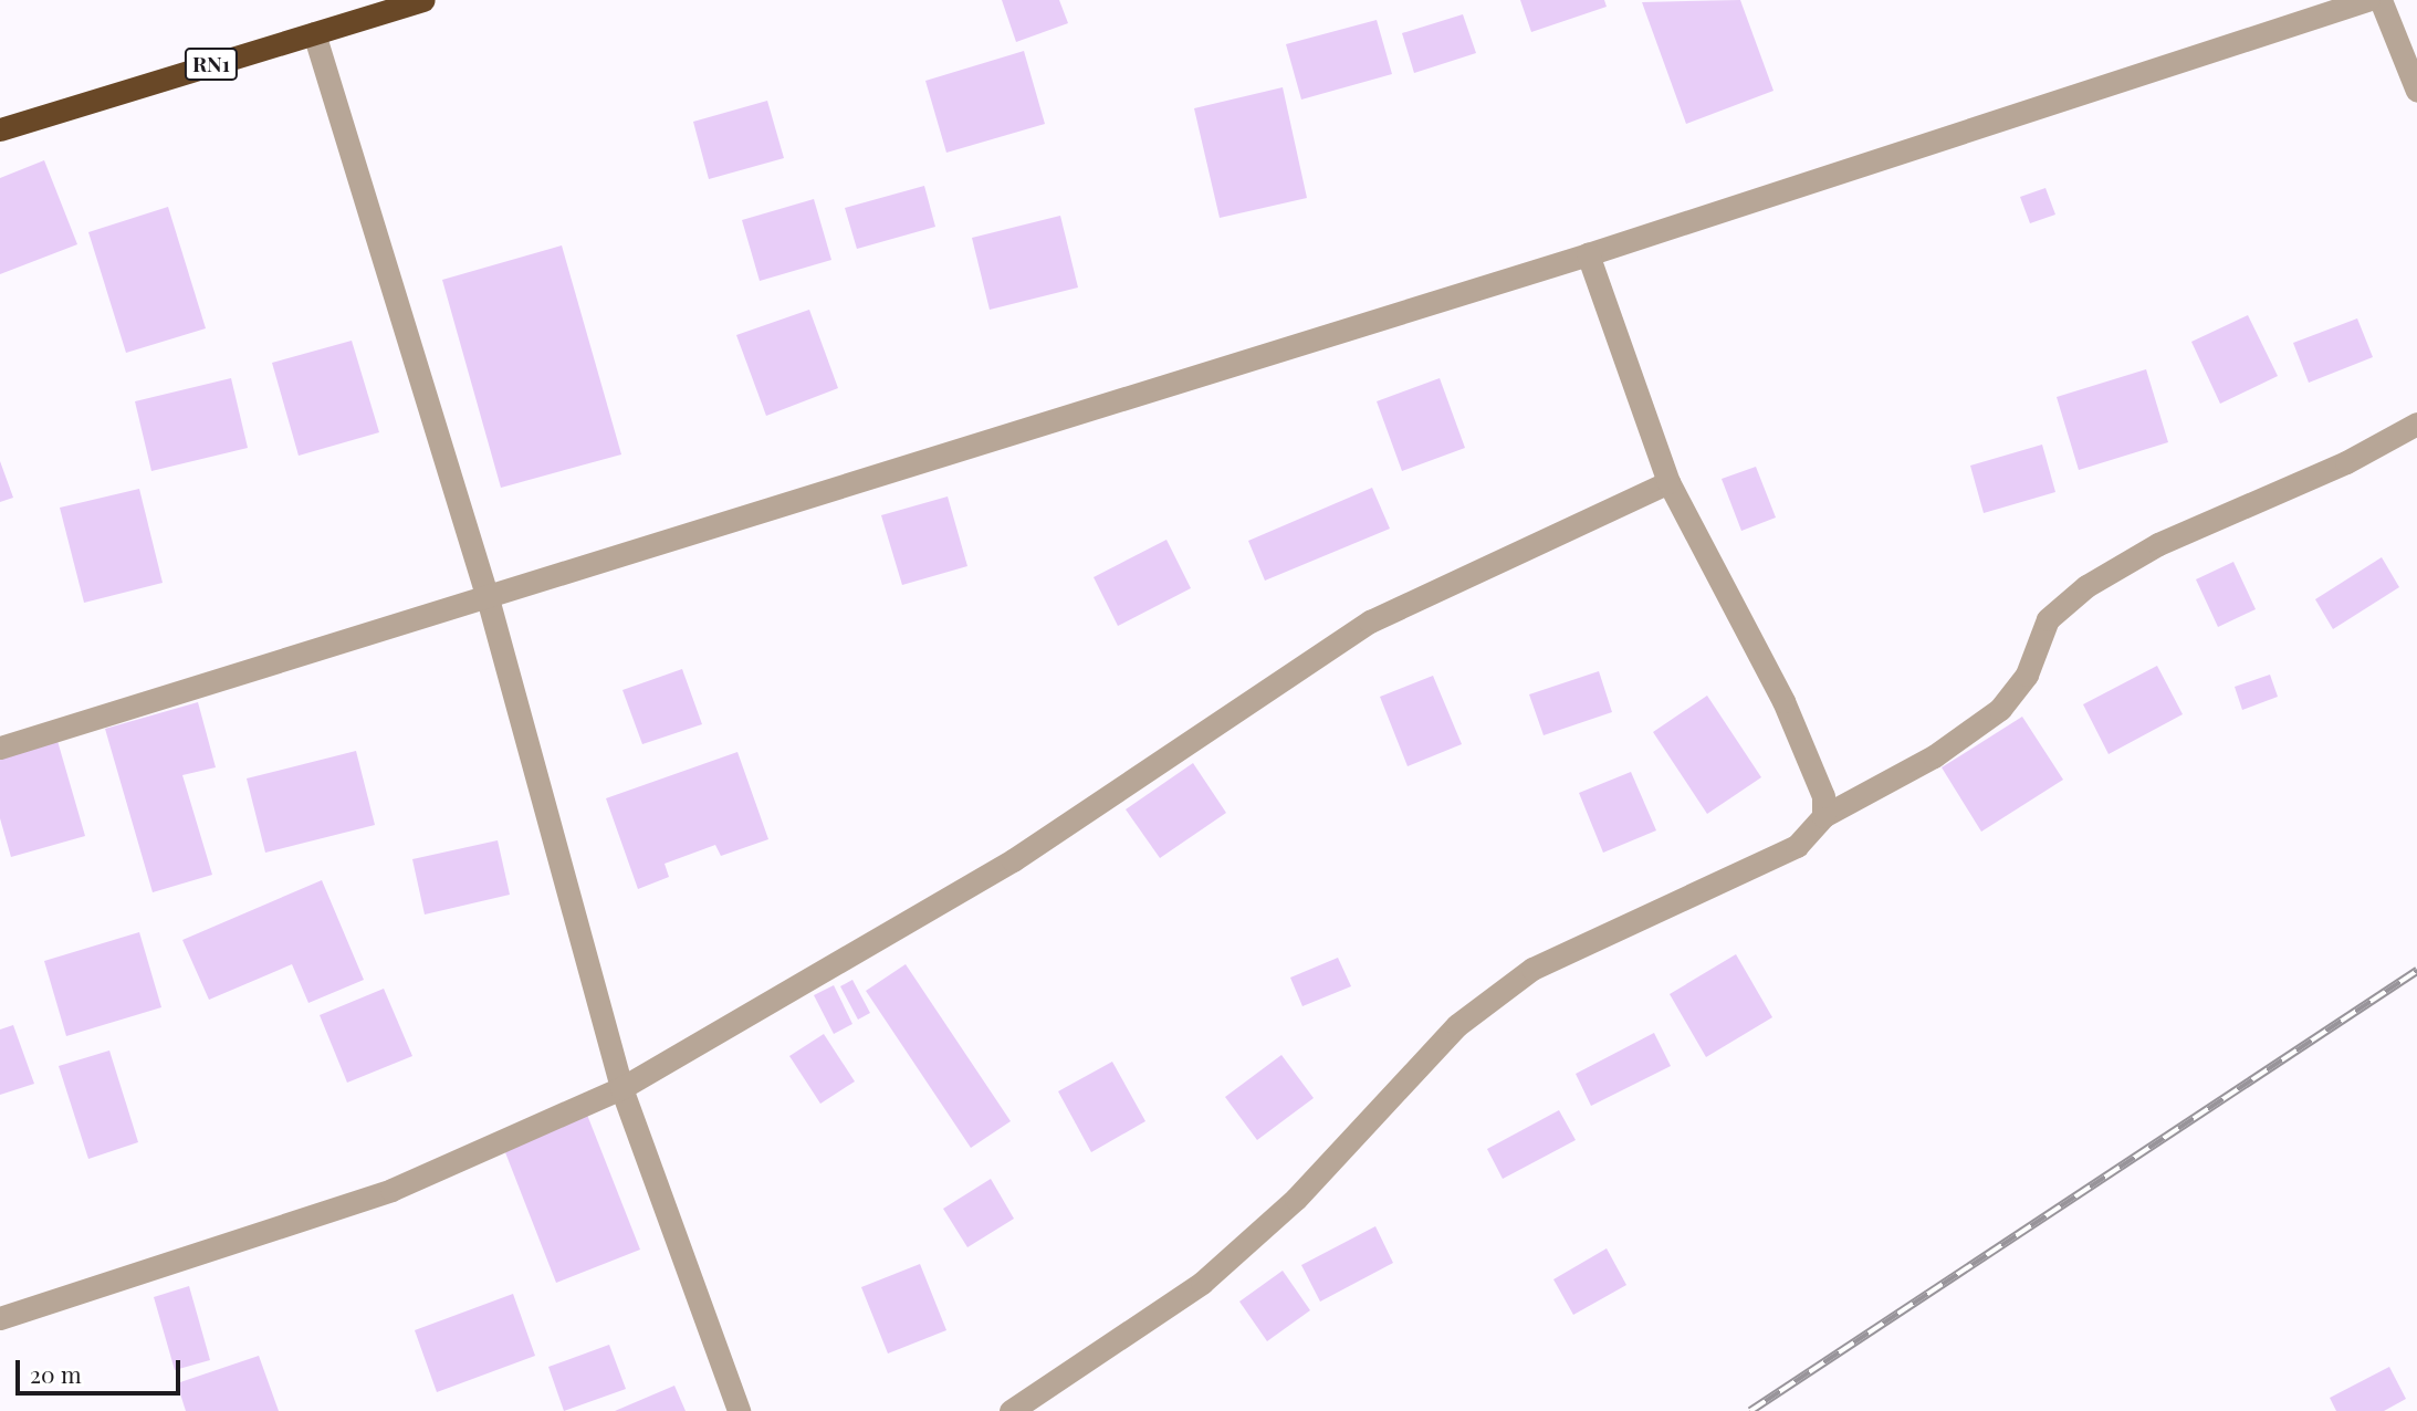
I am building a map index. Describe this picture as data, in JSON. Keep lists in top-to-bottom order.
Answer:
{
  "streets": {
    "highway": ["RN1"]
  },
  "scale_bar": "20 m"
}
